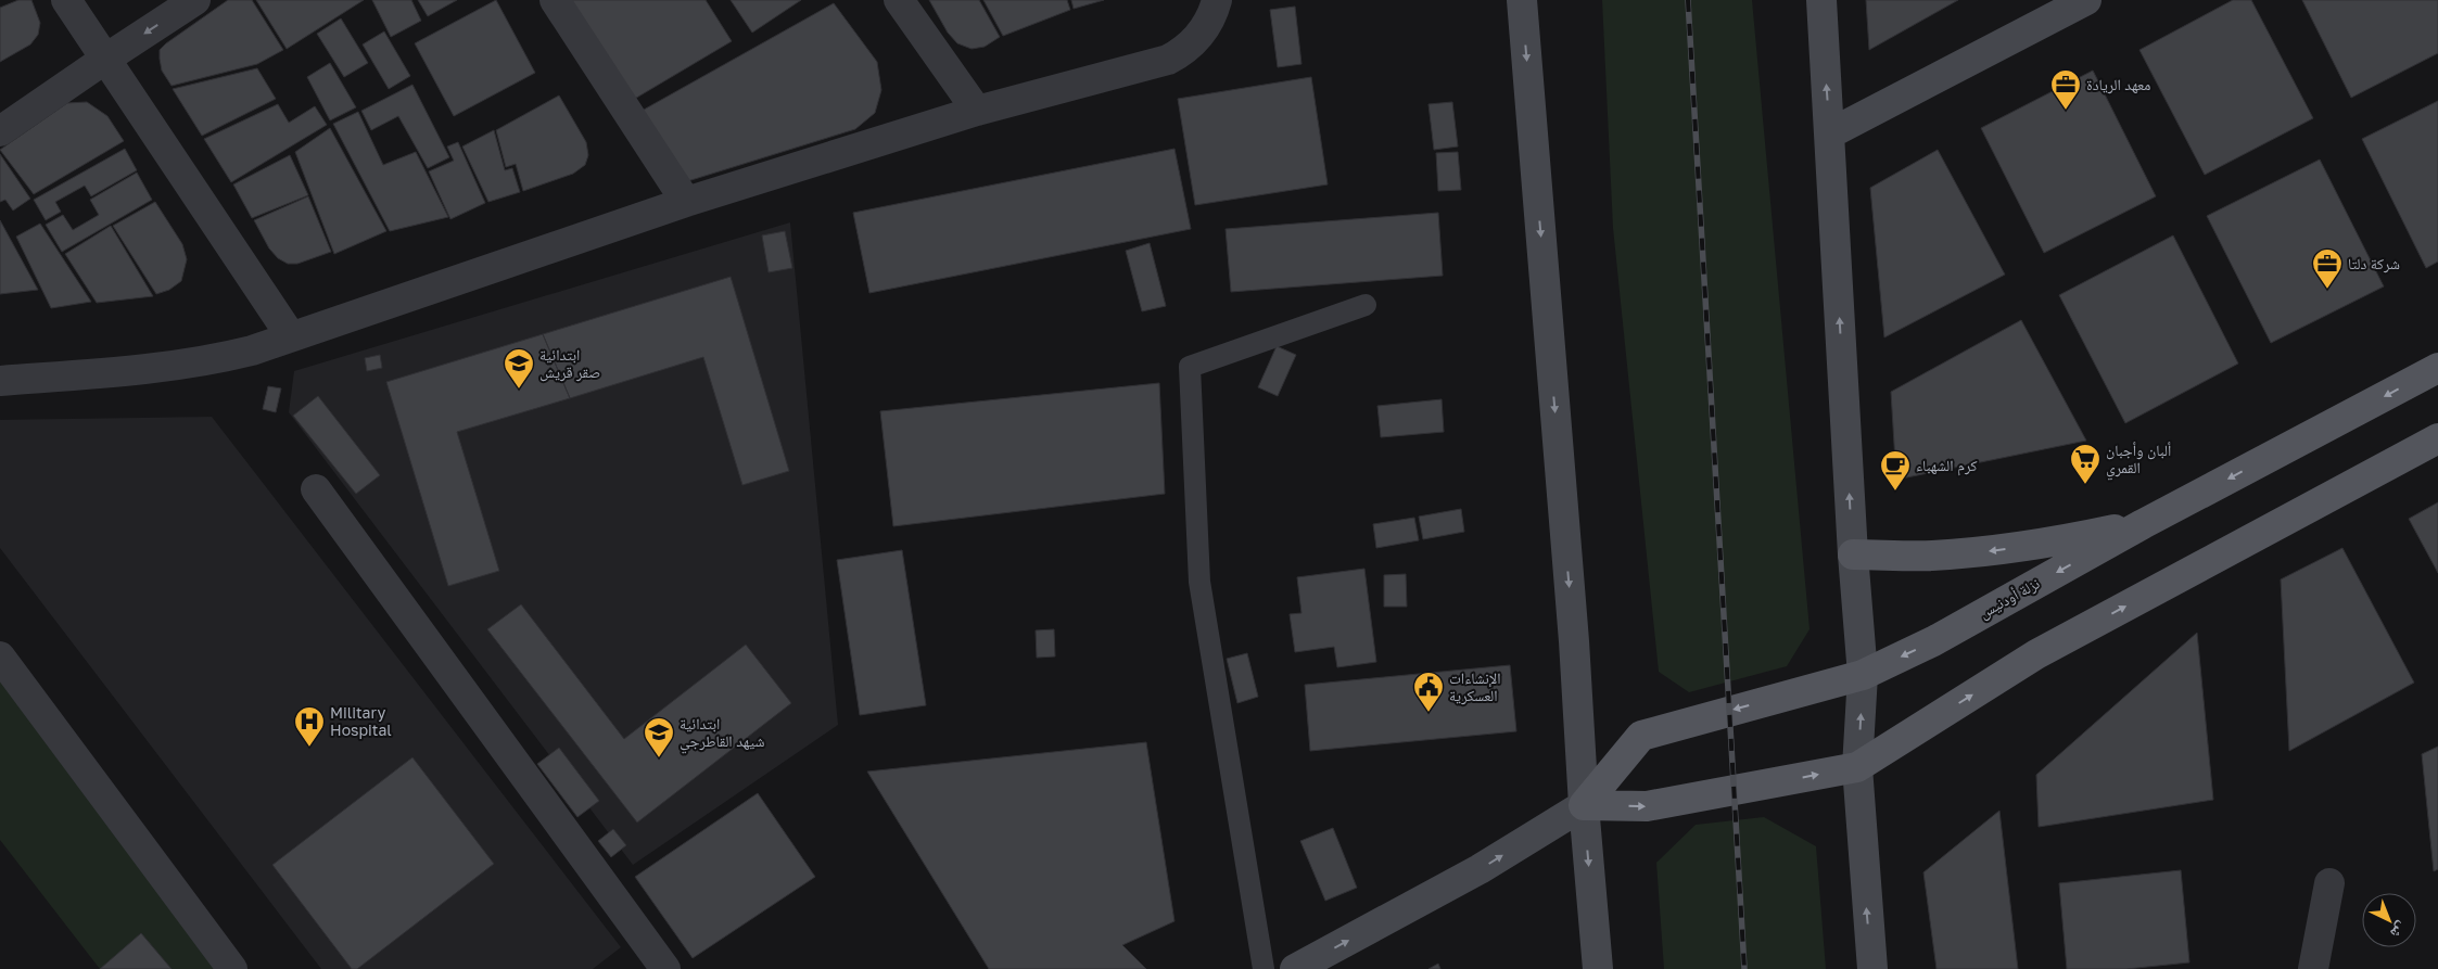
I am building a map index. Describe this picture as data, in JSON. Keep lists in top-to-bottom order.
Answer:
{
  "streets": {
    "main road": ["نزلة أودنيس"]
  },
  "places": {
    "office": ["معهد الريادة", "شركة دلتا"],
    "school or university": ["ابتدائية صقر قريش", "ابتدائية شيهد القاطرجي"],
    "supermarket": ["ألبان وأجبان القمري"],
    "cafe": ["كرم الشهباء"],
    "public building": ["الإنشاءات العسكرية"],
    "hospital": ["Military Hospital"]
  },
  "north": "bottom right"
}
